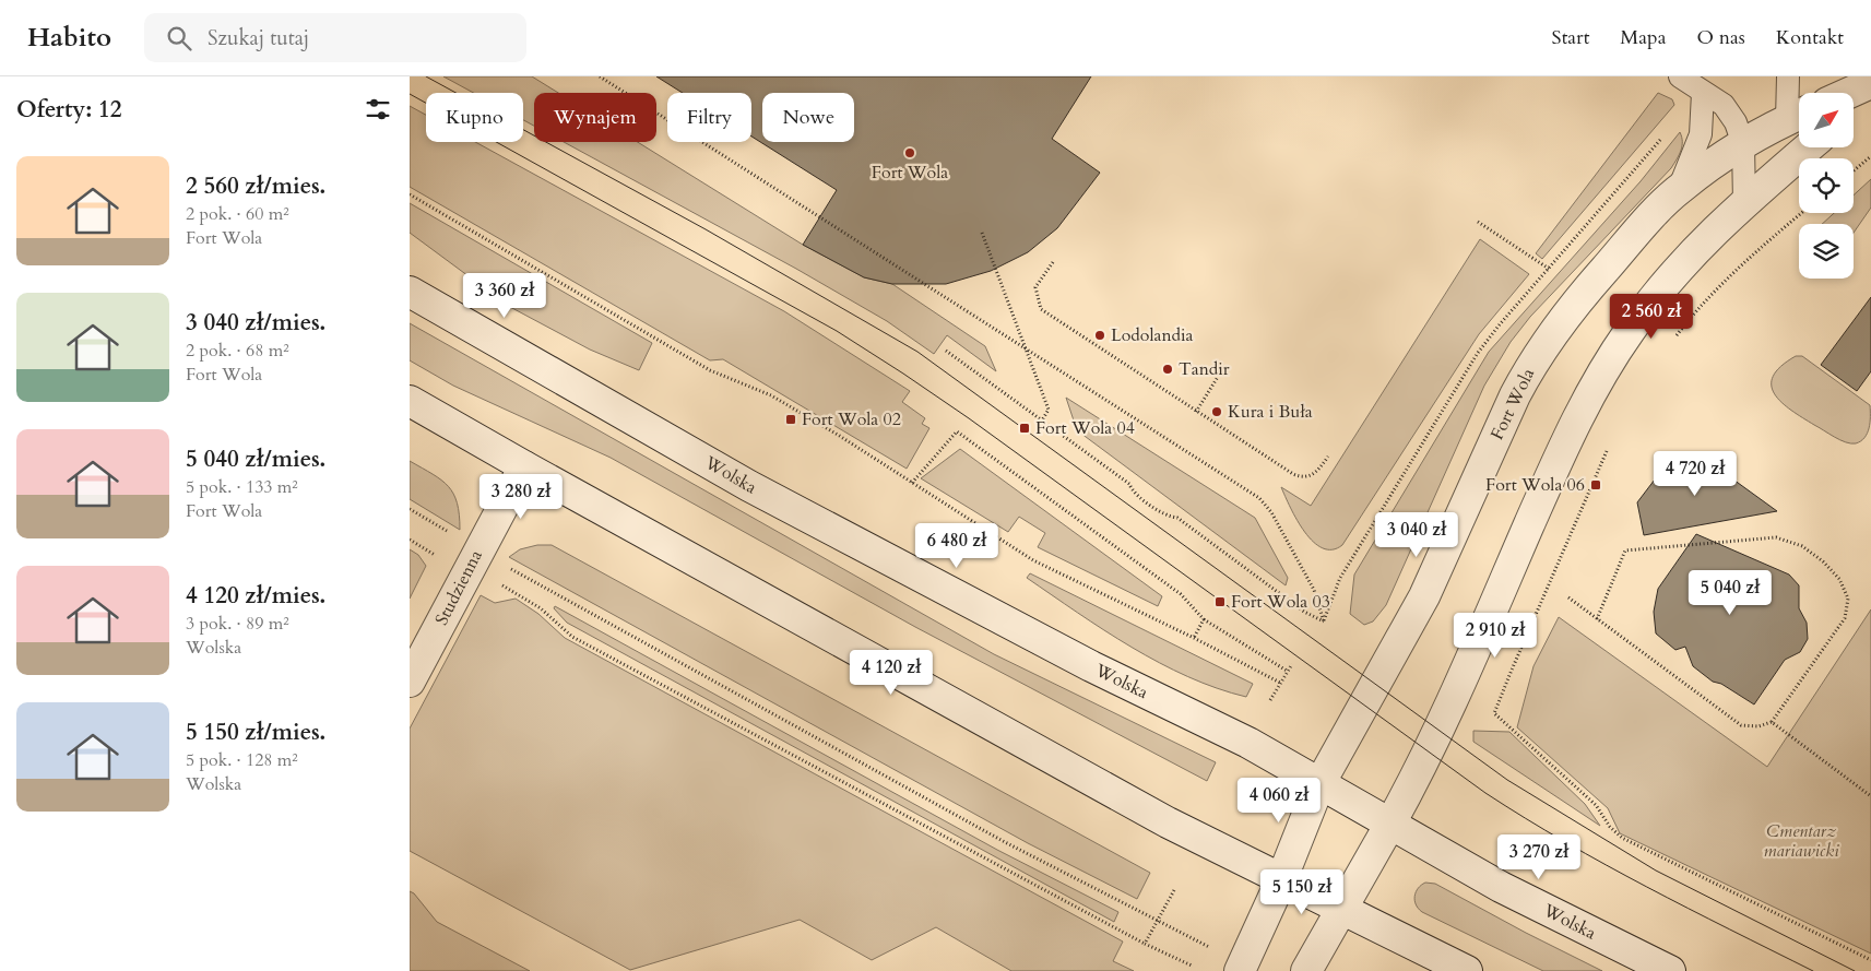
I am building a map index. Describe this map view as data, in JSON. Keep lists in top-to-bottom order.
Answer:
{
  "streets": {
    "main road": ["Fort Wola", "Wolska", "Studzienna"]
  },
  "crossings": [
    ["Fort Wola", "Wolska"]
  ],
  "parks": ["Cmentarz mariawicki"],
  "places": {
    "other": [
      "Fort Wola",
      "Lodolandia",
      "Tandir",
      "Kura i Buła"
    ],
    "transit": [
      "Fort Wola 02",
      "Fort Wola 04",
      "Fort Wola 06",
      "Fort Wola 03"
    ]
  },
  "north": "top right",
  "page": {
    "header": "Habito",
    "search": "Szukaj tutaj",
    "nav": [
      "Start",
      "Mapa",
      "O nas",
      "Kontakt"
    ],
    "heading": "Oferty: 12",
    "chip": [
      "Kupno",
      "Wynajem",
      "Filtry",
      "Nowe"
    ],
    "list": [
      {
        "name": "2 560 zł/mies.",
        "note": "2 pok. · 60 m² · Fort Wola"
      },
      {
        "name": "3 040 zł/mies.",
        "note": "2 pok. · 68 m² · Fort Wola"
      },
      {
        "name": "5 040 zł/mies.",
        "note": "5 pok. · 133 m² · Fort Wola"
      },
      {
        "name": "4 120 zł/mies.",
        "note": "3 pok. · 89 m² · Wolska"
      },
      {
        "name": "5 150 zł/mies.",
        "note": "5 pok. · 128 m² · Wolska"
      }
    ],
    "price": [
      "3 360 zł",
      "2 560 zł",
      "4 720 zł",
      "3 280 zł",
      "3 040 zł",
      "6 480 zł",
      "5 040 zł",
      "2 910 zł",
      "4 120 zł",
      "4 060 zł",
      "3 270 zł",
      "5 150 zł"
    ]
  }
}
